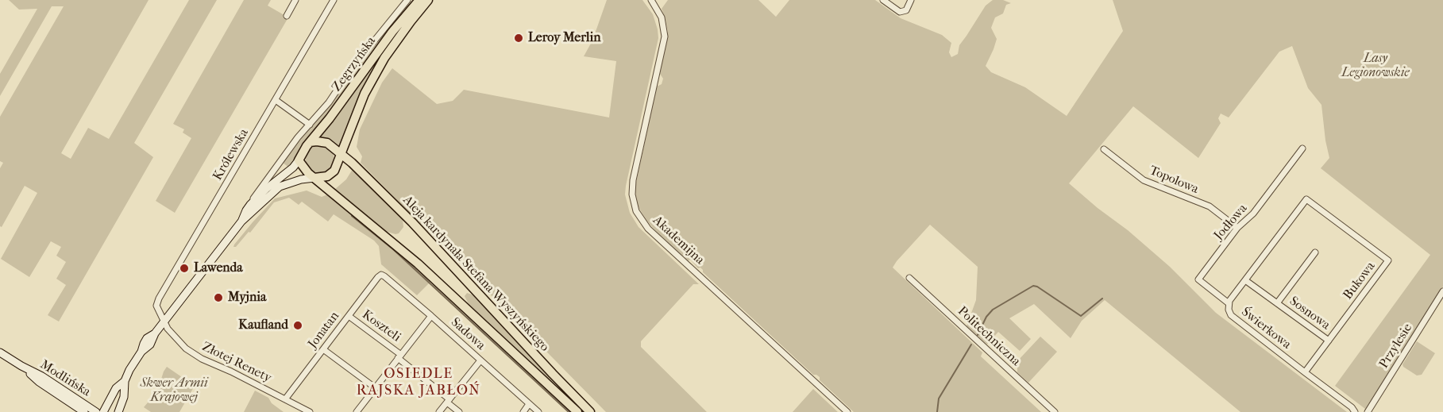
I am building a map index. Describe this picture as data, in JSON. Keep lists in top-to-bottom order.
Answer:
{
  "streets": {
    "main road": ["Zegrzyńska", "Aleja kardynała Stefana Wyszyńskiego", "Modlińska"],
    "street": [
      "Królewska",
      "Topolowa",
      "Jodłowa",
      "Akademijna",
      "Bukowa",
      "Sosnowa",
      "Koszteli",
      "Świerkowa",
      "Jonatan",
      "Sadowa",
      "Politechniczna",
      "Przylesie",
      "Złotej Renety"
    ]
  },
  "crossings": [
    ["Zegrzyńska", "Aleja kardynała Stefana Wyszyńskiego"],
    ["Królewska", "Złotej Renety"],
    ["Topolowa", "Jodłowa"],
    ["Jodłowa", "Świerkowa"],
    ["Bukowa", "Sosnowa"],
    ["Bukowa", "Świerkowa"],
    ["Sosnowa", "Świerkowa"],
    ["Koszteli", "Jonatan"],
    ["Koszteli", "Sadowa"],
    ["Jonatan", "Sadowa"],
    ["Jonatan", "Złotej Renety"]
  ],
  "districts": ["OSIEDLE RAJSKA JABŁOŃ"],
  "parks": ["Lasy Legionowskie", "Skwer Armii Krajowej"],
  "places": [
    "Leroy Merlin",
    "Lawenda",
    "Myjnia",
    "Kaufland"
  ]
}
